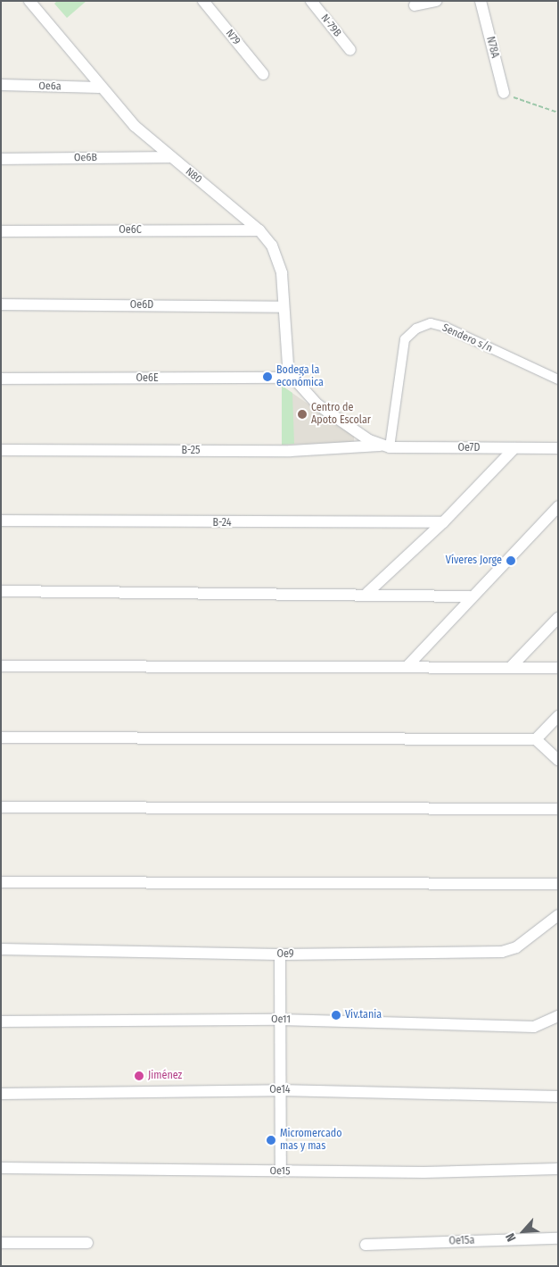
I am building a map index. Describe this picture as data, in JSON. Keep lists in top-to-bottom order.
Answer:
{
  "streets": {
    "street": [
      "N-79B",
      "N79",
      "N78A",
      "Oe6a",
      "Oe6B",
      "N80",
      "Oe6C",
      "Oe6D",
      "Sendero s/n",
      "Oe6E",
      "Oe7D",
      "B-25",
      "B-24",
      "Oe9",
      "Oe11",
      "Oe14",
      "Oe15",
      "Oe15a"
    ]
  },
  "crossings": [
    ["Oe6a", "N80"],
    ["Oe6B", "N80"],
    ["N80", "Oe6C"],
    ["N80", "Oe6D"],
    ["N80", "Oe6E"],
    ["Sendero s/n", "Oe7D"],
    ["Sendero s/n", "B-25"],
    ["Oe7D", "B-25"]
  ],
  "places": [
    "Bodega la económica",
    "Centro de Apoto Escolar",
    "Víveres Jorge",
    "Viv.tania",
    "Jiménez",
    "Micromercado mas y mas"
  ],
  "north": "bottom left"
}
